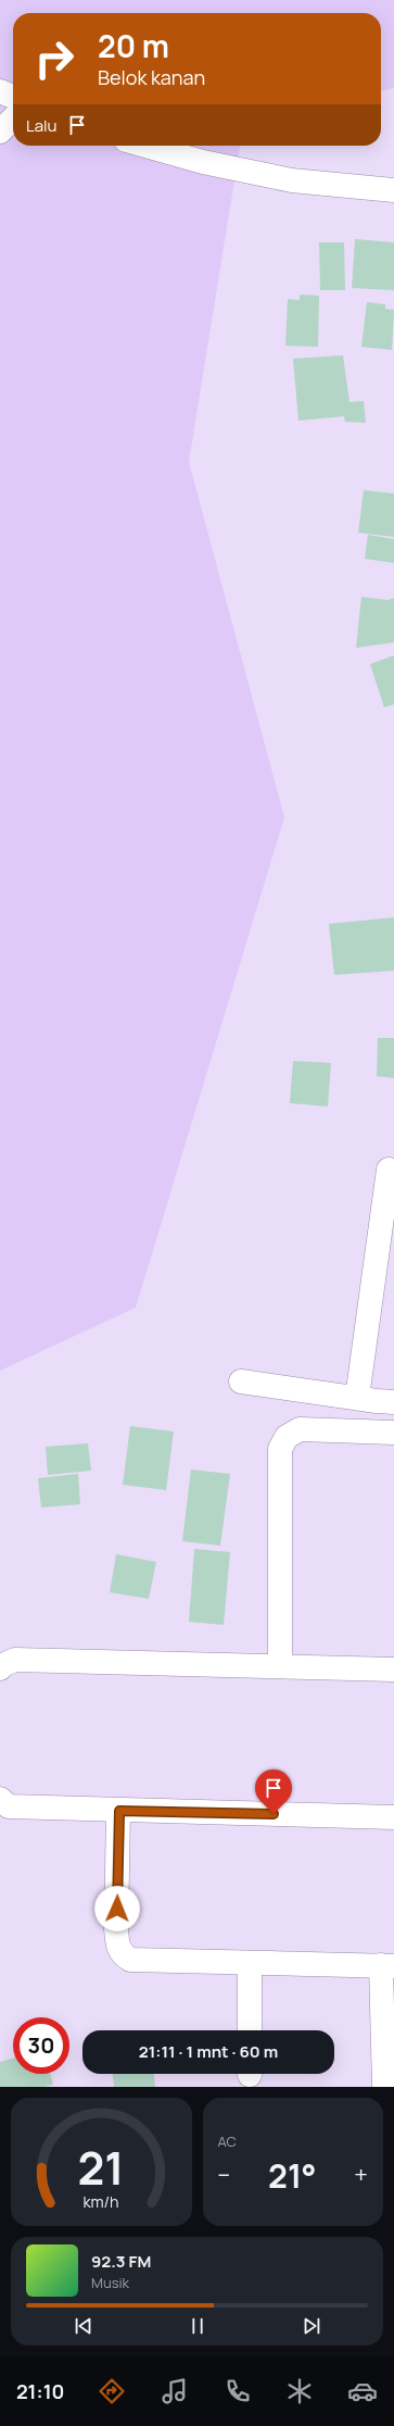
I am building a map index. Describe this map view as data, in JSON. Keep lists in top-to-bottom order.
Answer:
{
  "page": {
    "turn": ["20 m", "Belok kanan"],
    "then": "Lalu",
    "limit": "30",
    "trip": "21:11 · 1 mnt · 60 m",
    "tile": "AC",
    "heat": ["−", "21°", "+"],
    "song": ["92.3 FM", "Musik"],
    "tabs": "21:10",
    "gauge": ["21", "km/h"]
  }
}
